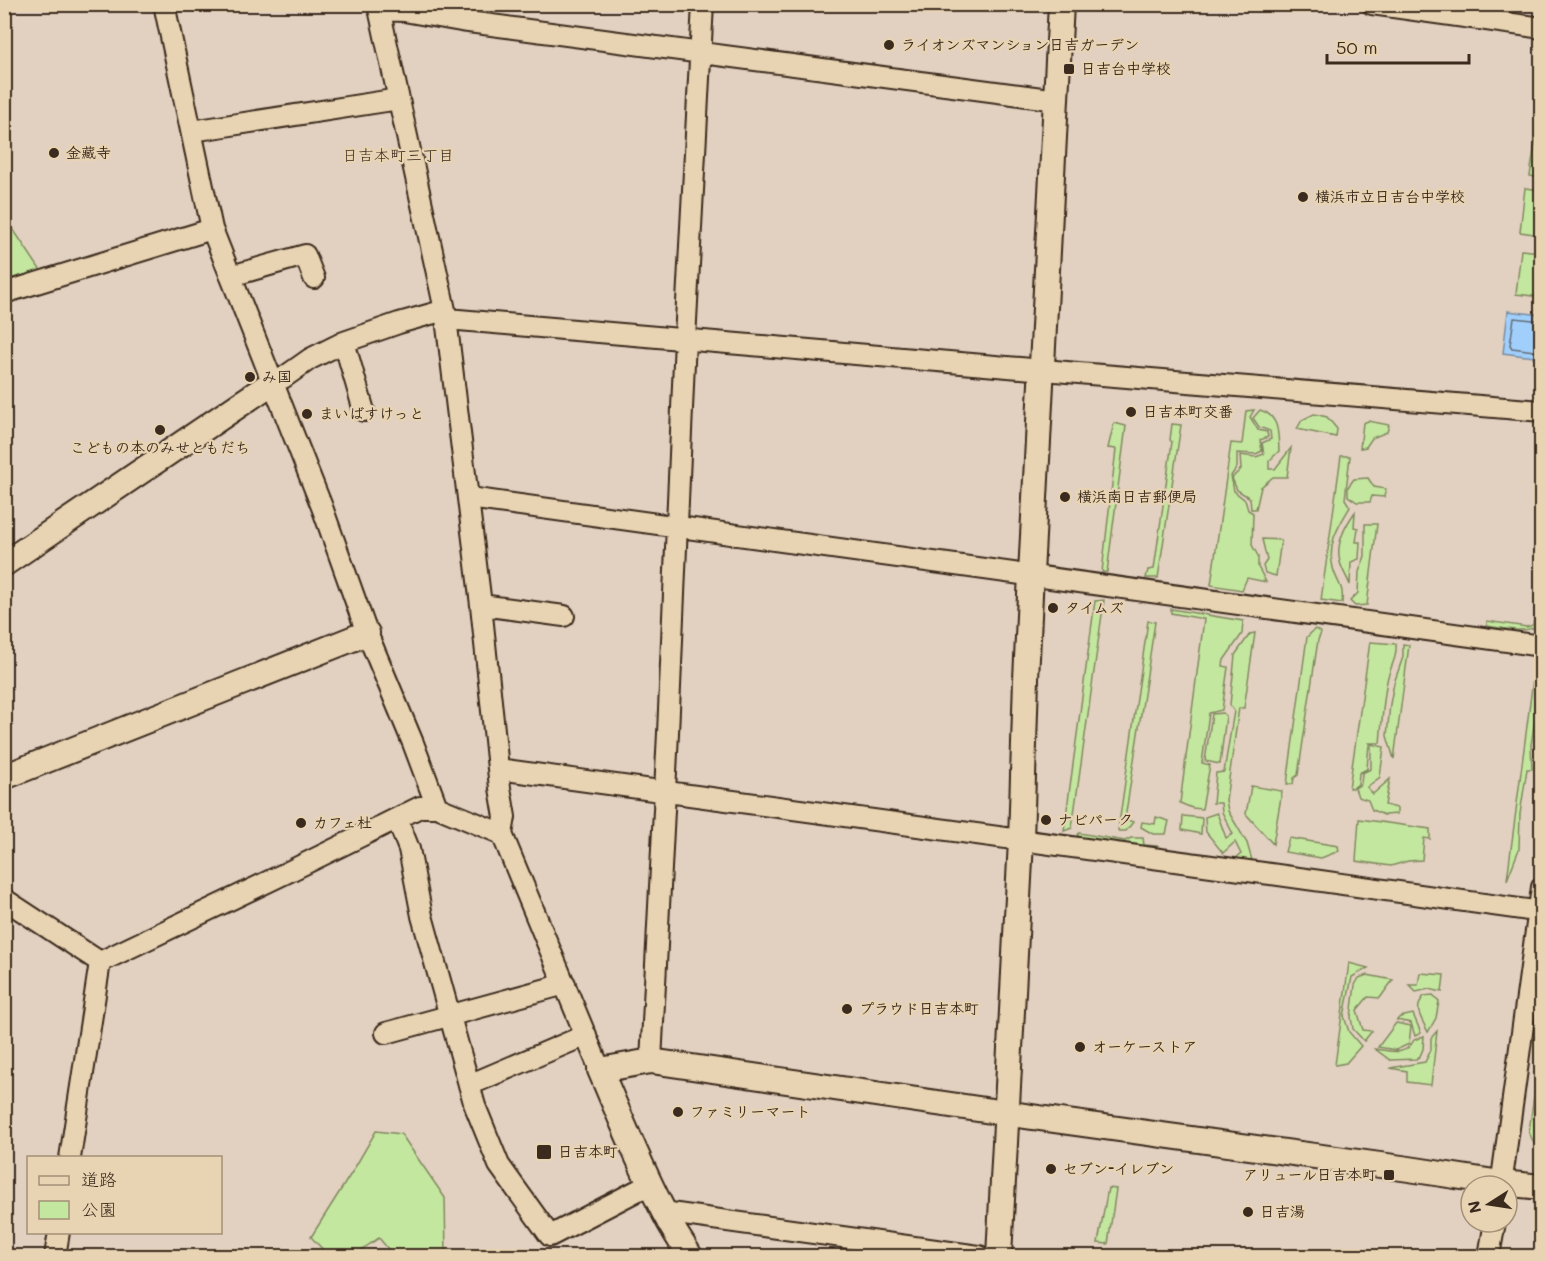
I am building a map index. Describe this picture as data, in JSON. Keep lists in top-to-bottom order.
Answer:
{
  "districts": ["日吉本町三丁目"],
  "places": {
    "other": [
      "ライオンズマンション日吉ガーデン",
      "金藏寺",
      "横浜市立日吉台中学校",
      "み国",
      "日吉本町交番",
      "まいばすけっと",
      "こどもの本のみせともだち",
      "横浜南日吉郵便局",
      "タイムズ",
      "ナビパーク",
      "カフェ杜",
      "プラウド日吉本町",
      "オーケーストア",
      "ファミリーマート",
      "セブン-イレブン",
      "日吉湯"
    ],
    "transit": ["日吉台中学校", "日吉本町", "アリュール日吉本町"]
  },
  "legend": ["道路", "公園"],
  "scale_bar": "50 m",
  "north": "left"
}
